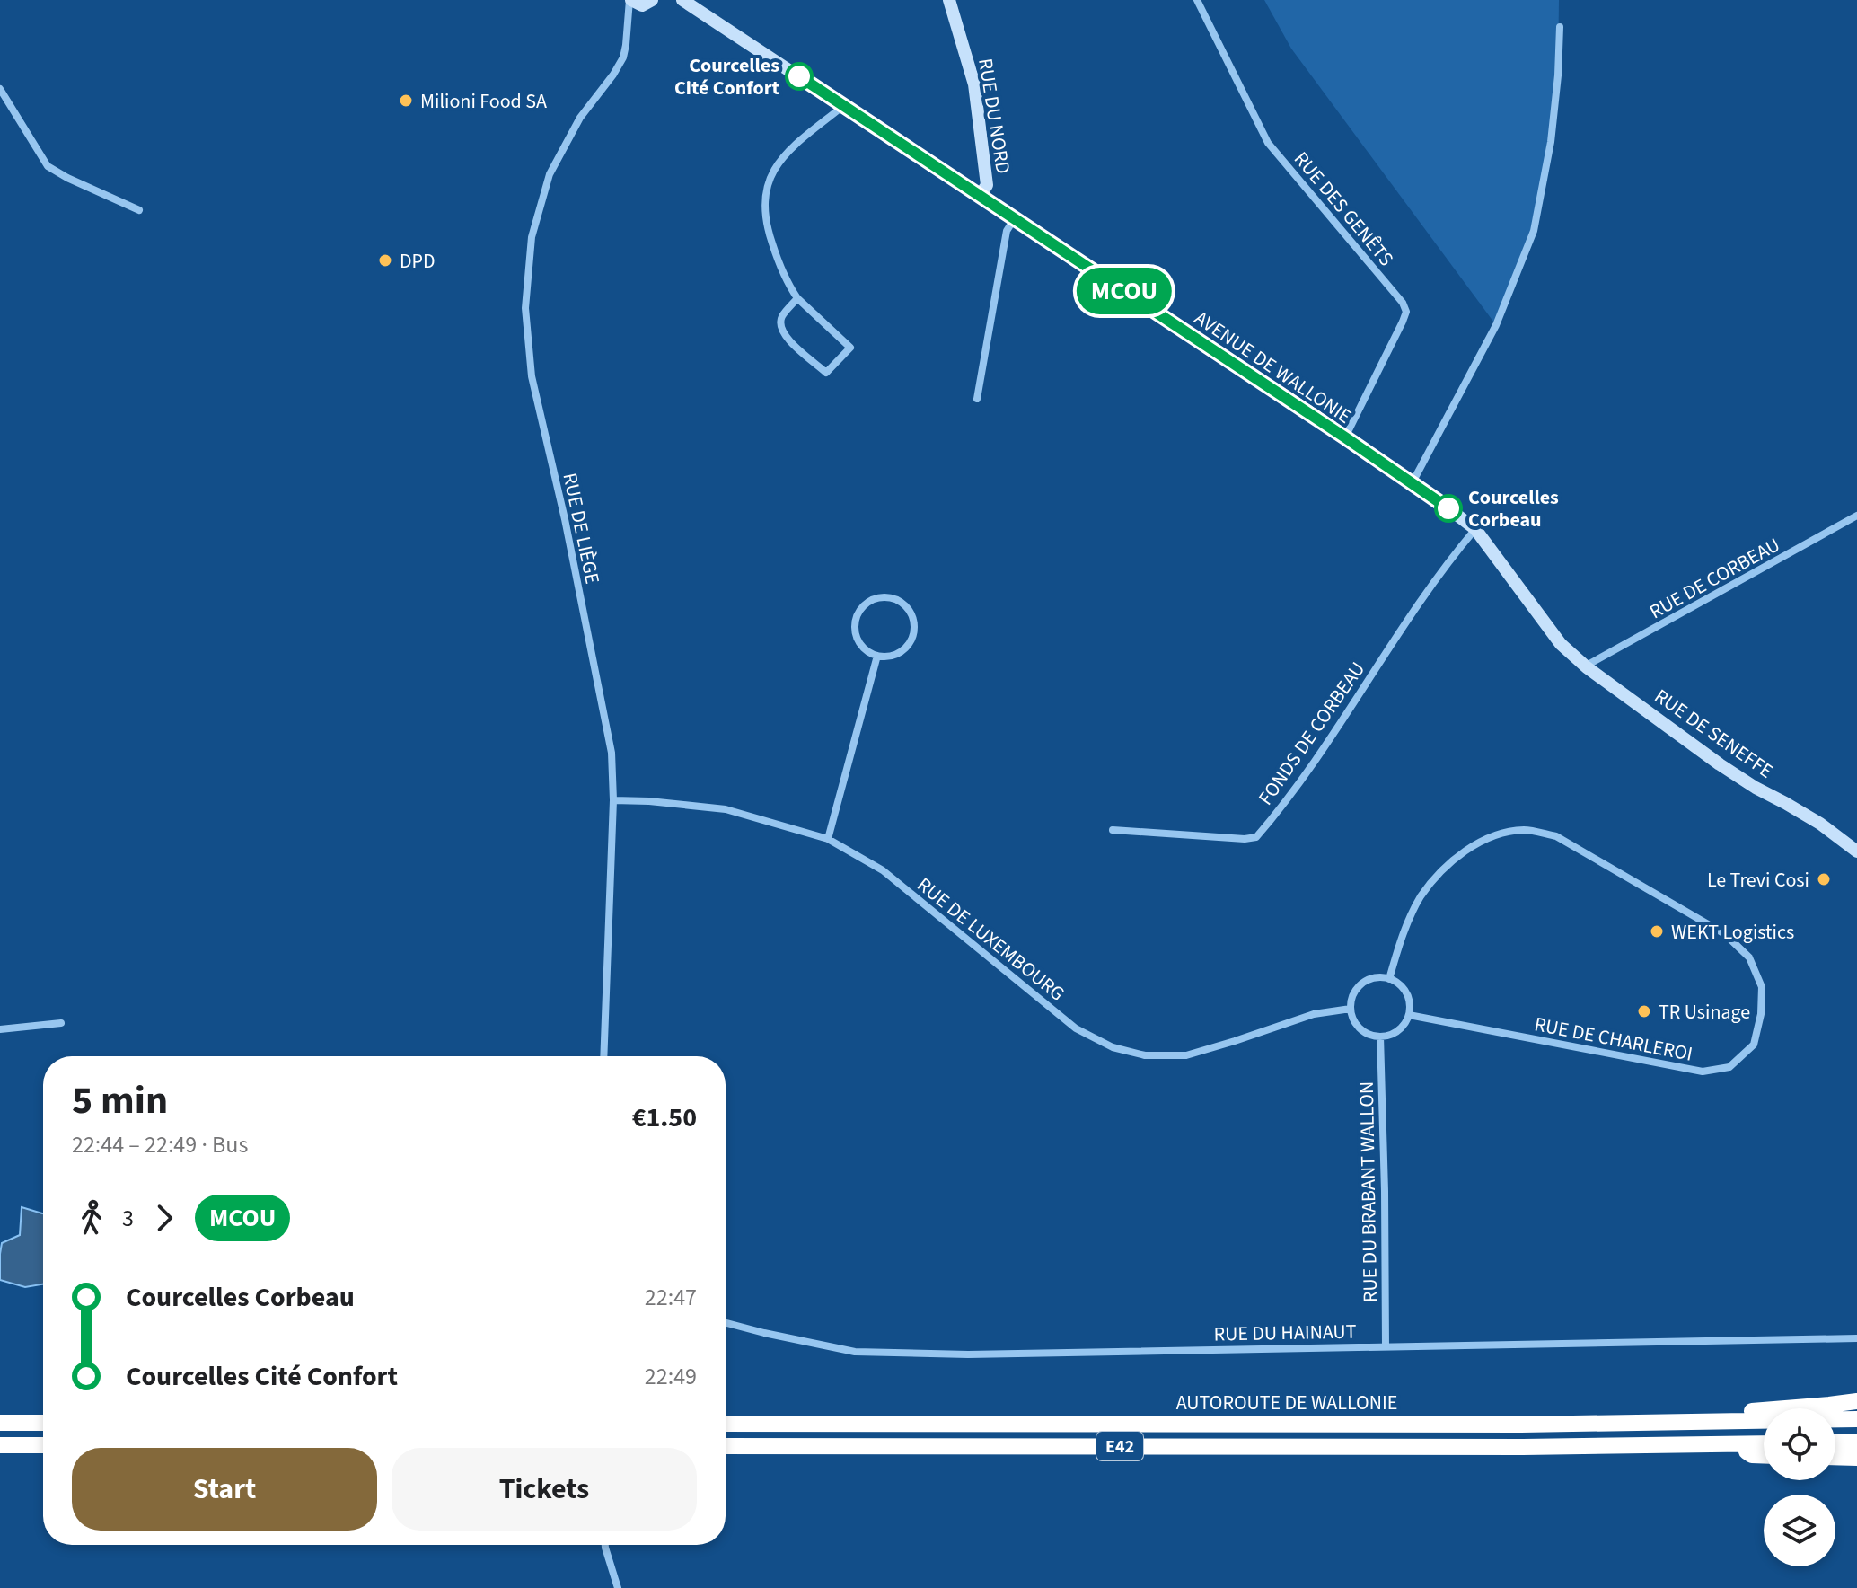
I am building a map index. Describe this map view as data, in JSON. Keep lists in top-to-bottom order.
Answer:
{
  "streets": {
    "highway": ["AUTOROUTE DE WALLONIE", "E42"],
    "street": [
      "RUE DU NORD",
      "RUE DES GENÊTS",
      "AVENUE DE WALLONIE",
      "RUE DE LIÈGE",
      "RUE DE CORBEAU",
      "FONDS DE CORBEAU",
      "RUE DE SENEFFE",
      "RUE DE LUXEMBOURG",
      "RUE DE CHARLEROI",
      "RUE DU BRABANT WALLON",
      "RUE DU HAINAUT"
    ]
  },
  "crossings": [
    ["RUE DU NORD", "AVENUE DE WALLONIE"],
    ["RUE DES GENÊTS", "AVENUE DE WALLONIE"],
    ["AVENUE DE WALLONIE", "RUE DE CORBEAU"],
    ["AVENUE DE WALLONIE", "FONDS DE CORBEAU"],
    ["AVENUE DE WALLONIE", "RUE DE SENEFFE"],
    ["RUE DE LIÈGE", "RUE DE LUXEMBOURG"],
    ["RUE DE CORBEAU", "RUE DE SENEFFE"],
    ["RUE DE LUXEMBOURG", "RUE DE CHARLEROI"],
    ["RUE DE LUXEMBOURG", "RUE DU BRABANT WALLON"],
    ["RUE DE CHARLEROI", "RUE DU BRABANT WALLON"],
    ["RUE DU BRABANT WALLON", "RUE DU HAINAUT"]
  ],
  "places": [
    "Courcelles Cité Confort",
    "Milioni Food SA",
    "DPD",
    "Courcelles Corbeau",
    "Le Trevi Cosi",
    "WEKT Logistics",
    "TR Usinage"
  ],
  "lines": ["bus line MCOU"],
  "page": {
    "on_map": "MCOU",
    "heading": ["5 min", "22:44 – 22:49 · Bus", "€1.50"],
    "legs": ["3", "MCOU"],
    "list": [
      {
        "name": "Courcelles Corbeau",
        "value": "22:47"
      },
      {
        "name": "Courcelles Cité Confort",
        "value": "22:49"
      }
    ],
    "buttons": ["Start", "Tickets"]
  }
}
